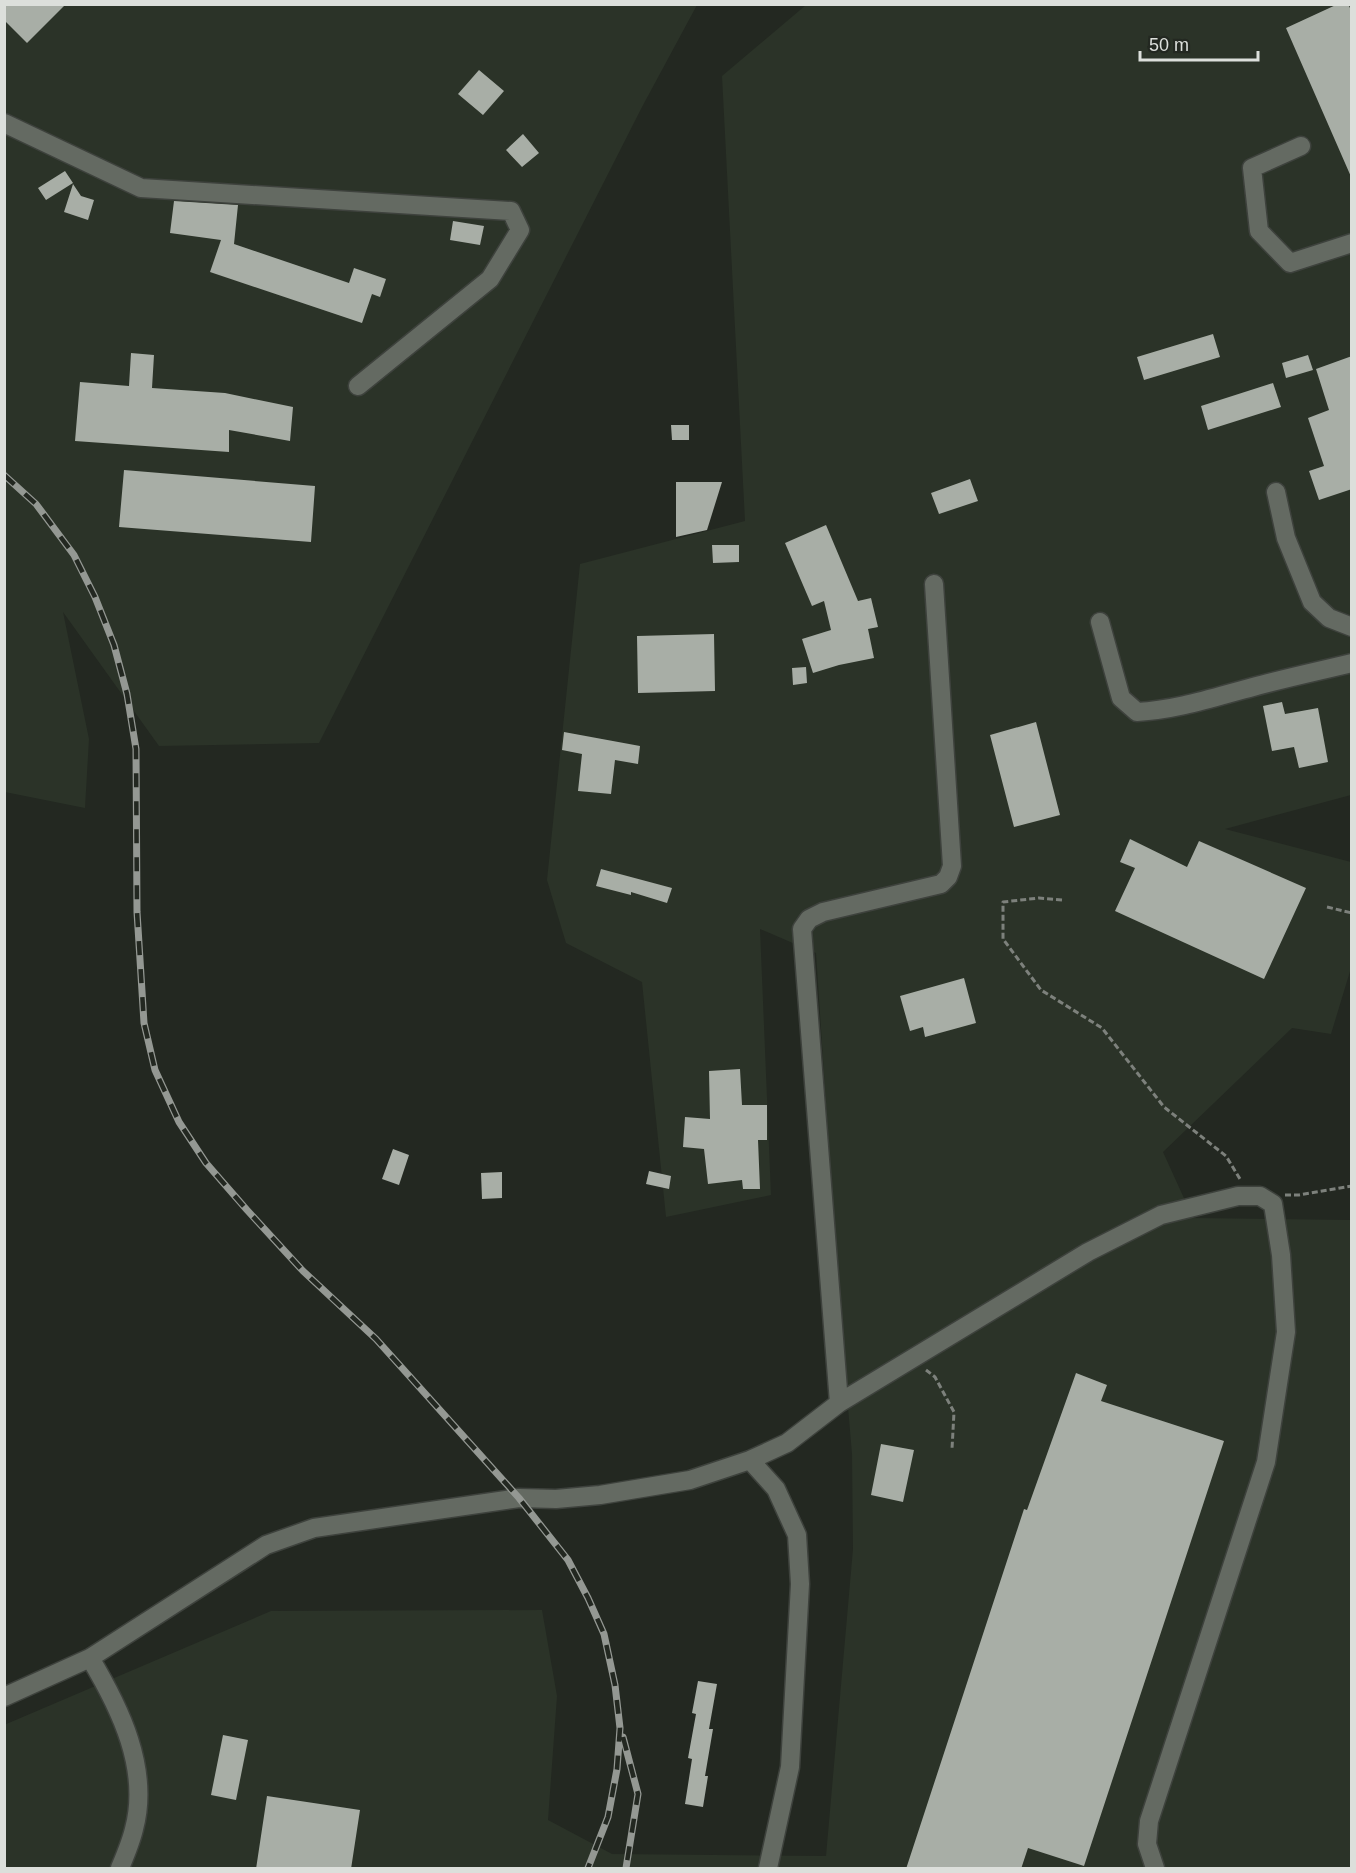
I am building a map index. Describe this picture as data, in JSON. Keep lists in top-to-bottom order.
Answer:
{
  "scale_bar": "50 m"
}
